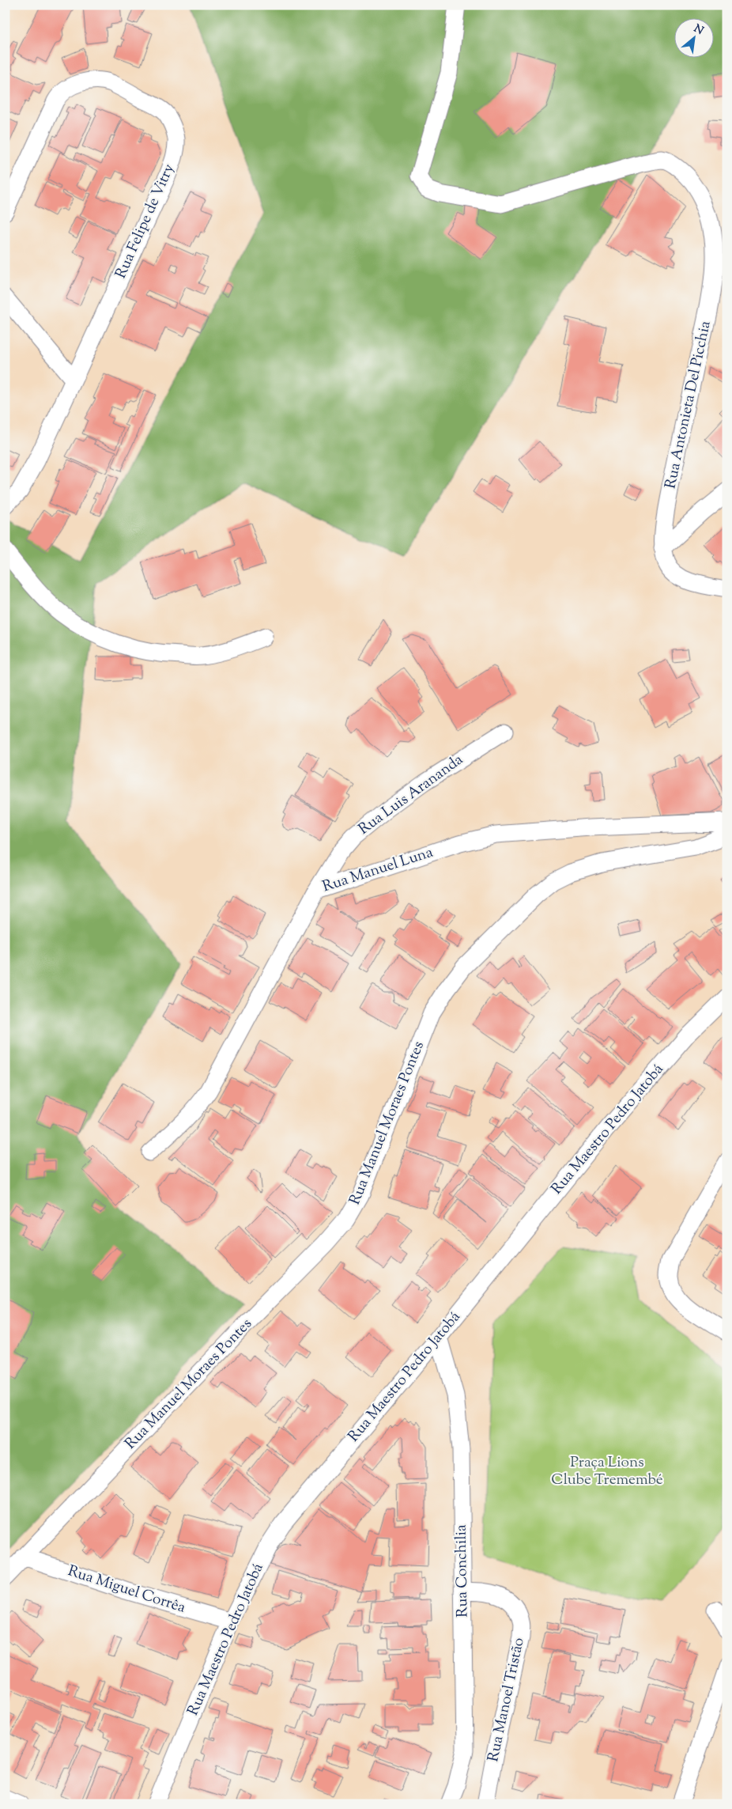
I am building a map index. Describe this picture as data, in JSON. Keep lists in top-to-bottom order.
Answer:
{
  "streets": {
    "street": [
      "Rua Felipe de Vitry",
      "Rua Antonieta Del Picchia",
      "Rua Luis Arananda",
      "Rua Manuel Luna",
      "Rua Manuel Moraes Pontes",
      "Rua Maestro Pedro Jatobá",
      "Rua Conchilia",
      "Rua Miguel Corrêa",
      "Rua Manoel Tristão"
    ]
  },
  "crossings": [
    ["Rua Luis Arananda", "Rua Manuel Luna"],
    ["Rua Manuel Moraes Pontes", "Rua Miguel Corrêa"],
    ["Rua Maestro Pedro Jatobá", "Rua Conchilia"],
    ["Rua Maestro Pedro Jatobá", "Rua Miguel Corrêa"],
    ["Rua Conchilia", "Rua Manoel Tristão"]
  ],
  "parks": ["Praça Lions Clube Tremembé"],
  "north": "top right"
}
